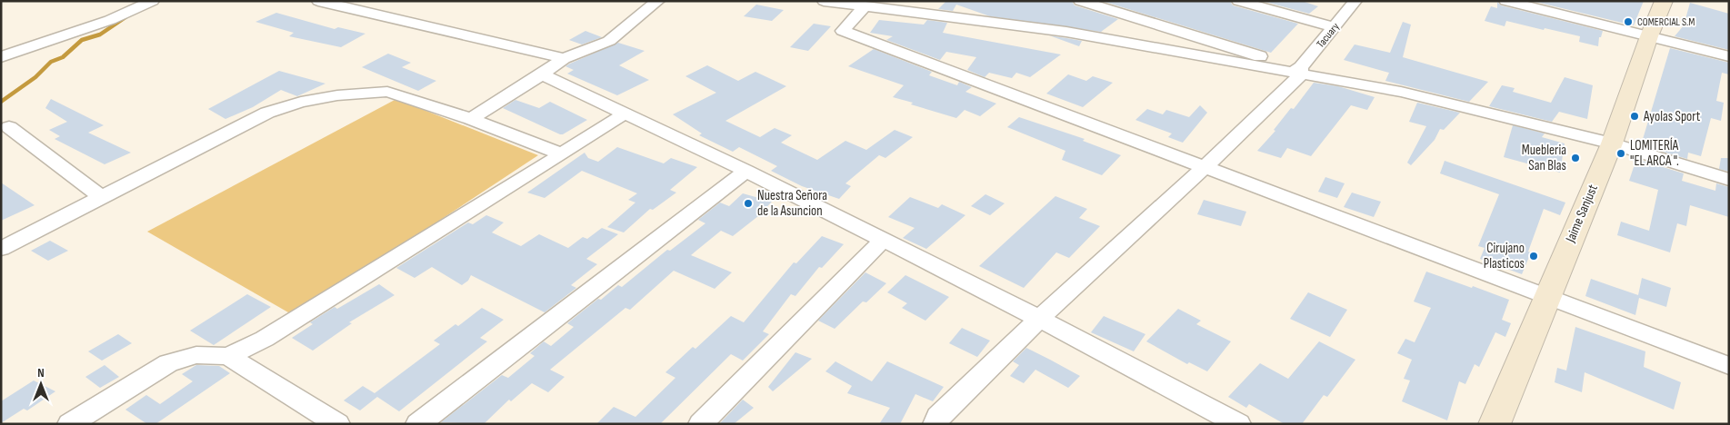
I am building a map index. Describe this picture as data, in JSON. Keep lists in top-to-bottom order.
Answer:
{
  "streets": {
    "main road": ["Jaime Sanjust"],
    "street": ["Tacuary"]
  },
  "places": [
    "COMERCIAL S.M",
    "Ayolas Sport",
    "LOMITERÍA \"EL ARCA \".",
    "Muebleria San Blas",
    "Nuestra Señora de la Asuncion",
    "Cirujano Plasticos"
  ],
  "north": "top"
}
